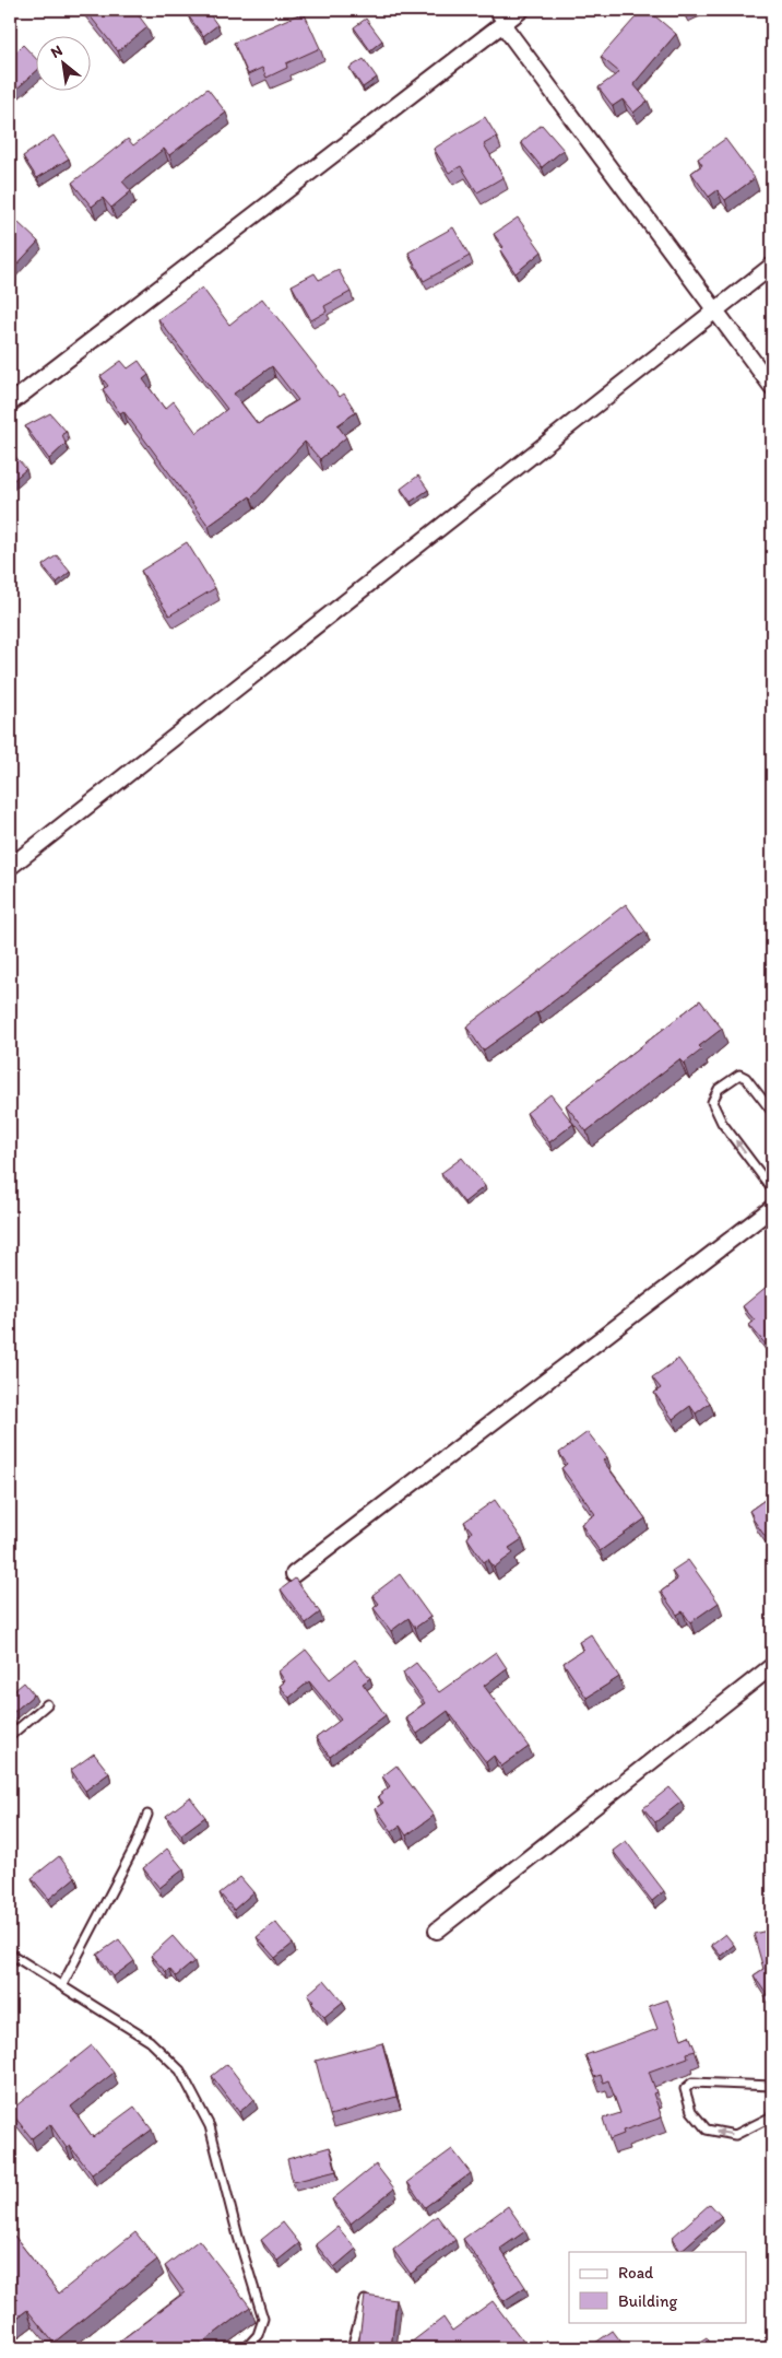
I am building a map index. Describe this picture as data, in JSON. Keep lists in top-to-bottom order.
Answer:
{
  "legend": ["Road", "Building"],
  "north": "top left"
}
